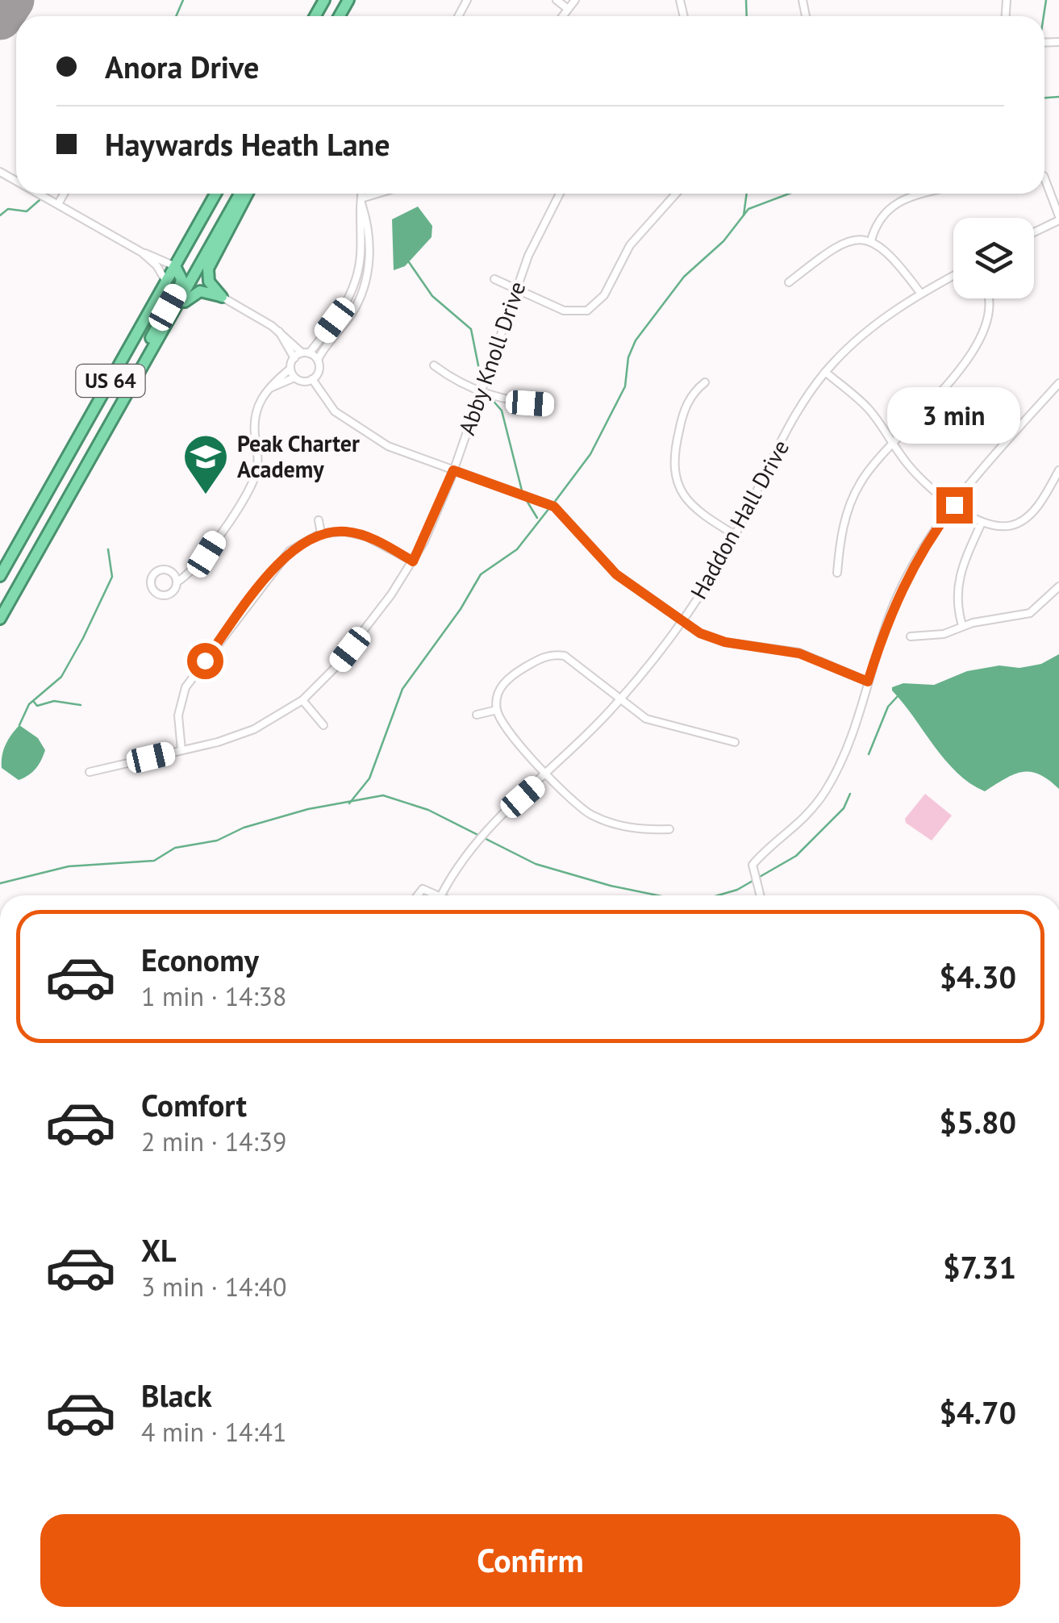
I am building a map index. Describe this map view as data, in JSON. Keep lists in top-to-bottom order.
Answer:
{
  "streets": {
    "highway": ["US 64"],
    "street": ["Abby Knoll Drive", "Haddon Hall Drive"]
  },
  "places": {
    "school or university": ["Peak Charter Academy"]
  },
  "page": {
    "banner": ["Anora Drive", "Haywards Heath Lane"],
    "bubble": "3 min",
    "list": [
      {
        "name": "Economy",
        "note": "1 min · 14:38",
        "value": "$4.30"
      },
      {
        "name": "Comfort",
        "note": "2 min · 14:39",
        "value": "$5.80"
      },
      {
        "name": "XL",
        "note": "3 min · 14:40",
        "value": "$7.31"
      },
      {
        "name": "Black",
        "note": "4 min · 14:41",
        "value": "$4.70"
      }
    ],
    "buttons": "Confirm"
  }
}
